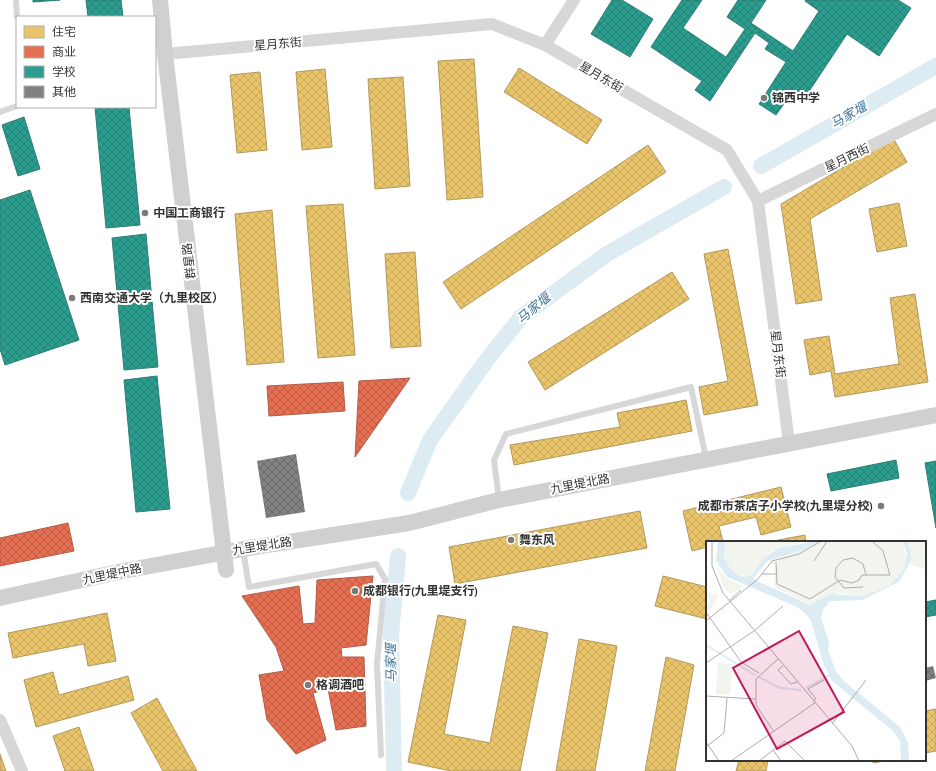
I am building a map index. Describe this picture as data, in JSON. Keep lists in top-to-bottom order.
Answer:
{
  "streets": {
    "street": [
      "星月东街",
      "星月西街",
      "群星路",
      "九里堤北路",
      "九里堤中路"
    ]
  },
  "crossings": [
    ["星月东街", "星月西街"],
    ["星月东街", "群星路"],
    ["星月东街", "九里堤北路"],
    ["群星路", "九里堤北路"],
    ["群星路", "九里堤中路"],
    ["九里堤北路", "九里堤中路"]
  ],
  "water": ["马家堰"],
  "places": [
    "锦西中学",
    "中国工商银行",
    "西南交通大学（九里校区）",
    "成都市茶店子小学校(九里堤分校)",
    "舞东风",
    "成都银行(九里堤支行)",
    "格调酒吧"
  ],
  "legend": [
    "住宅",
    "商业",
    "学校",
    "其他"
  ]
}
